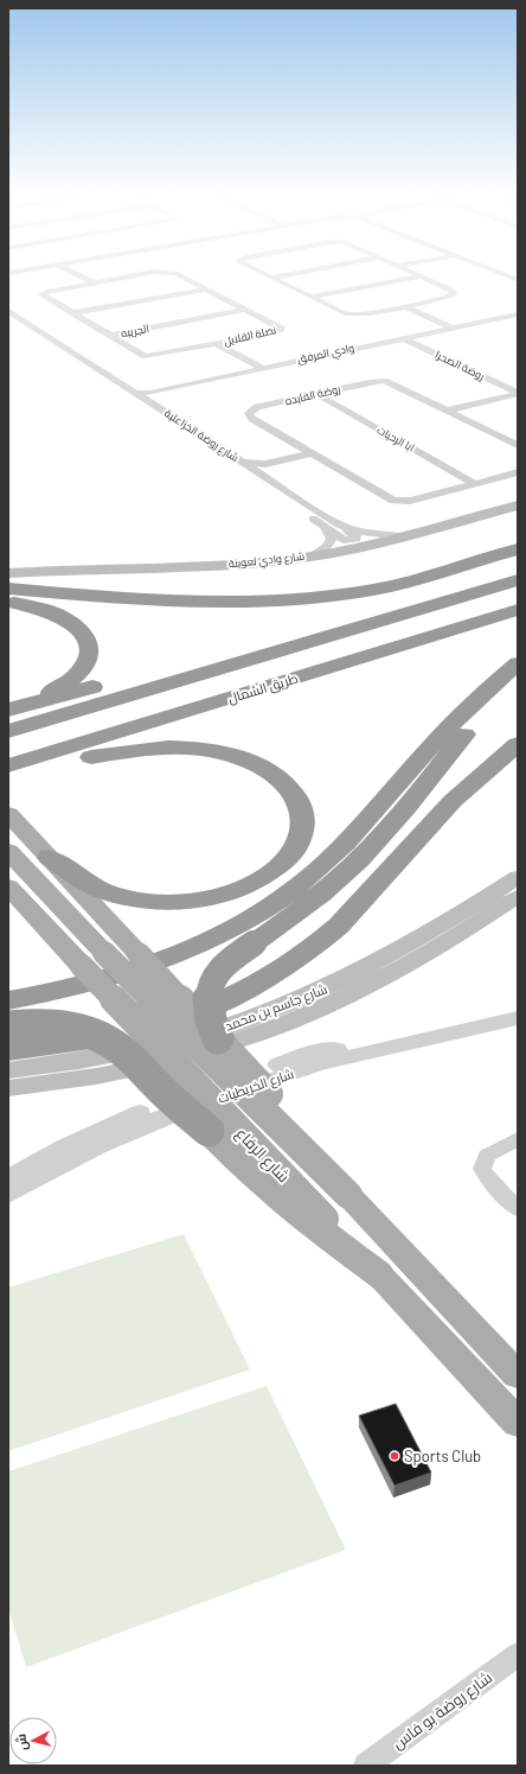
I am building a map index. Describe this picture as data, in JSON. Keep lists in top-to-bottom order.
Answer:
{
  "streets": {
    "highway": ["طريق الشمال"],
    "main road": ["شارع وادي لعوينة", "شارع جاسم بن محمد", "شارع الرفاع"],
    "street": [
      "الجريبه",
      "نصلة القلايل",
      "وادي المرفق",
      "روضة الصحرا",
      "روضة الفايده",
      "شارع روضة الخزاعلية",
      "ابا الرحيات",
      "شارع الخريطيات",
      "شارع روضة بو فاس"
    ]
  },
  "crossings": [
    ["الجريبه", "نصلة القلايل"],
    ["نصلة القلايل", "وادي المرفق"],
    ["وادي المرفق", "روضة الصحرا"],
    ["وادي المرفق", "شارع روضة الخزاعلية"],
    ["روضة الفايده", "ابا الرحيات"],
    ["شارع روضة الخزاعلية", "شارع وادي لعوينة"]
  ],
  "places": ["Sports Club"],
  "north": "left"
}
